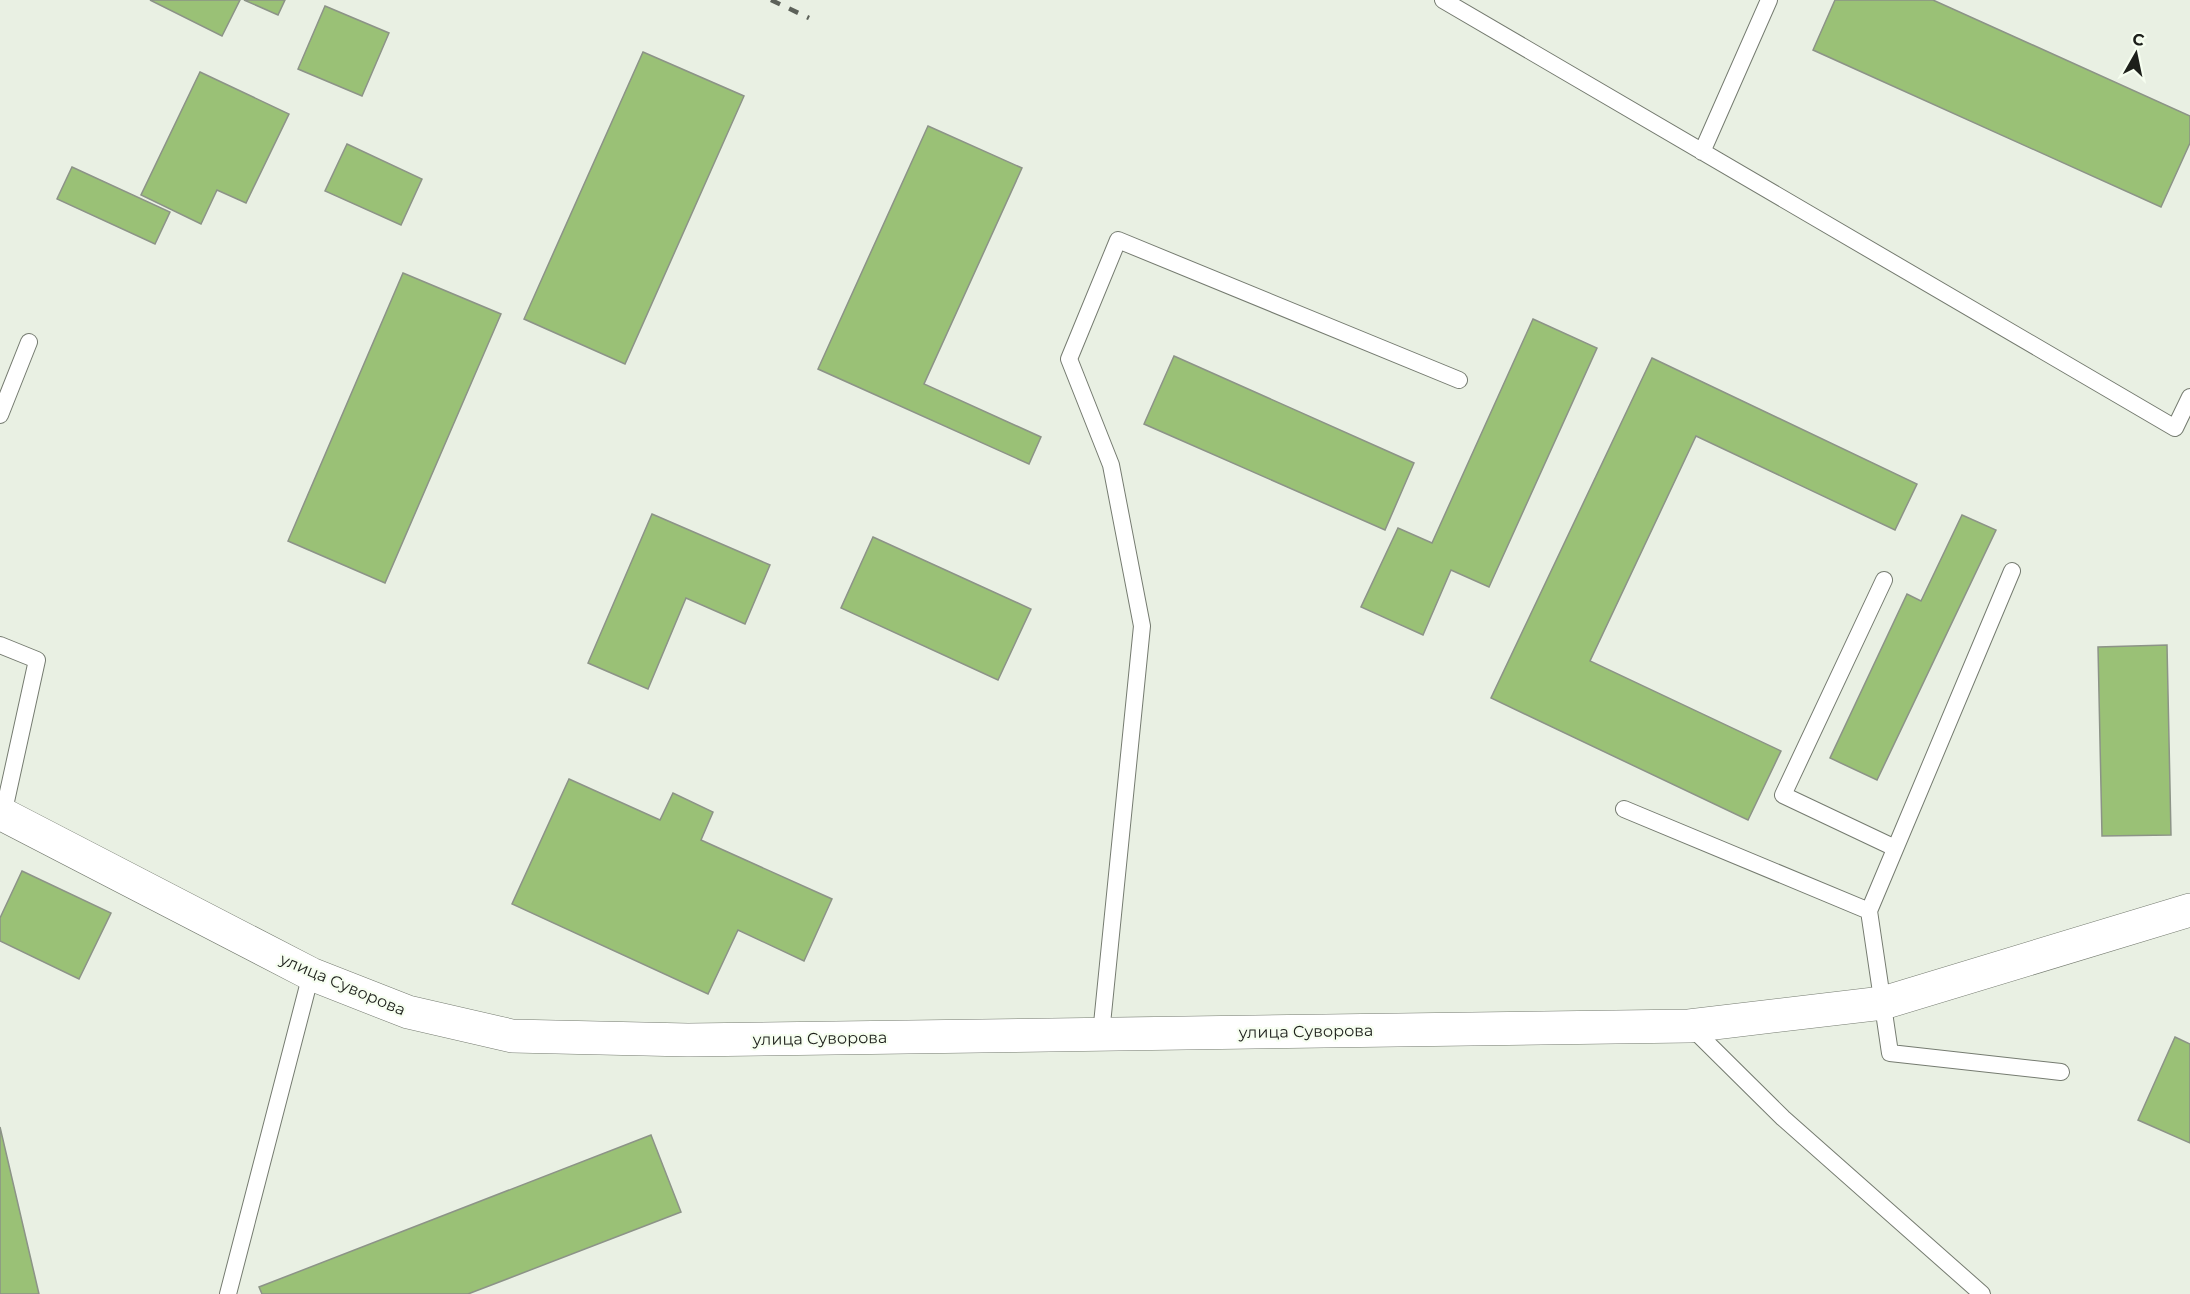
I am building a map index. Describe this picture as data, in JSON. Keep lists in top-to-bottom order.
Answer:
{
  "streets": {
    "street": ["улица Суворова"]
  },
  "north": "top"
}
